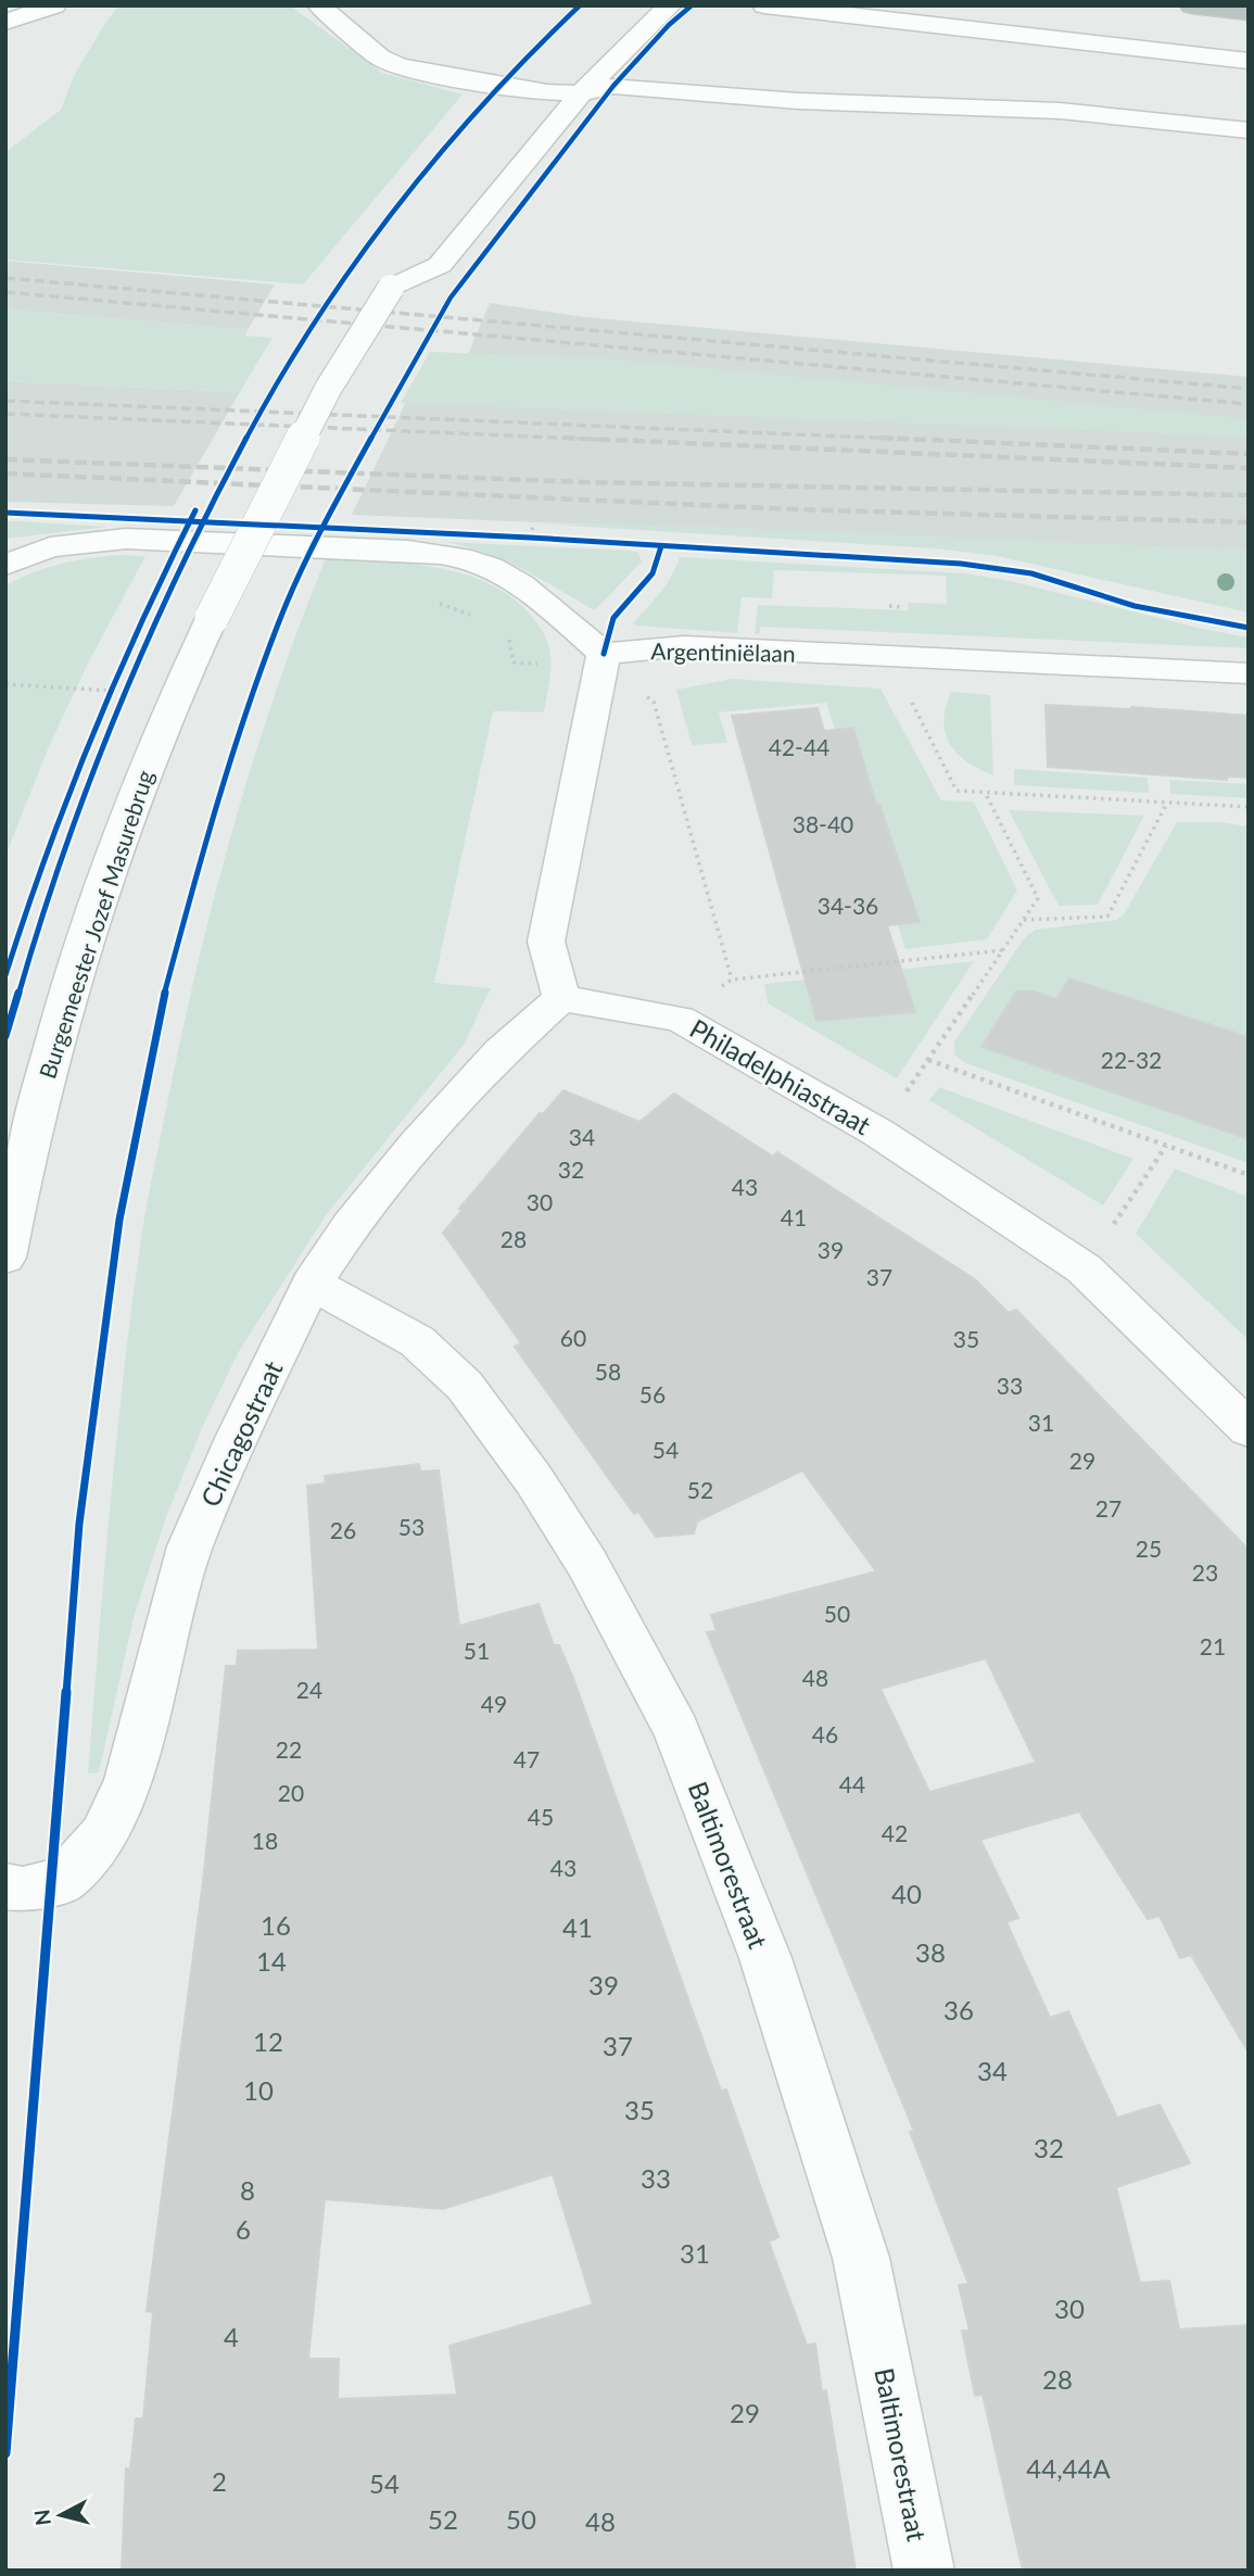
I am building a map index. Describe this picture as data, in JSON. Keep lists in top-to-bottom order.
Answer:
{
  "streets": {
    "street": [
      "Argentiniëlaan",
      "Burgemeester Jozef Masurebrug",
      "Philadelphiastraat",
      "Chicagostraat",
      "Baltimorestraat"
    ]
  },
  "crossings": [
    ["Philadelphiastraat", "Chicagostraat"],
    ["Chicagostraat", "Baltimorestraat"]
  ],
  "house_numbers": [
    "42-44",
    "38-40",
    "34-36",
    "22-32",
    "34",
    "32",
    "43",
    "30",
    "41",
    "28",
    "39",
    "37",
    "60",
    "35",
    "58",
    "33",
    "56",
    "31",
    "54",
    "29",
    "52",
    "27",
    "53",
    "26",
    "25",
    "23",
    "50",
    "21",
    "51",
    "48",
    "24",
    "49",
    "46",
    "22",
    "47",
    "44",
    "20",
    "45",
    "42",
    "18",
    "43",
    "40",
    "16",
    "41",
    "38",
    "14",
    "39",
    "36",
    "12",
    "37",
    "34",
    "10",
    "35",
    "32",
    "33",
    "8",
    "6",
    "31",
    "30",
    "4",
    "28",
    "29",
    "44,44A",
    "2",
    "54",
    "52",
    "50",
    "48"
  ],
  "north": "left"
}
